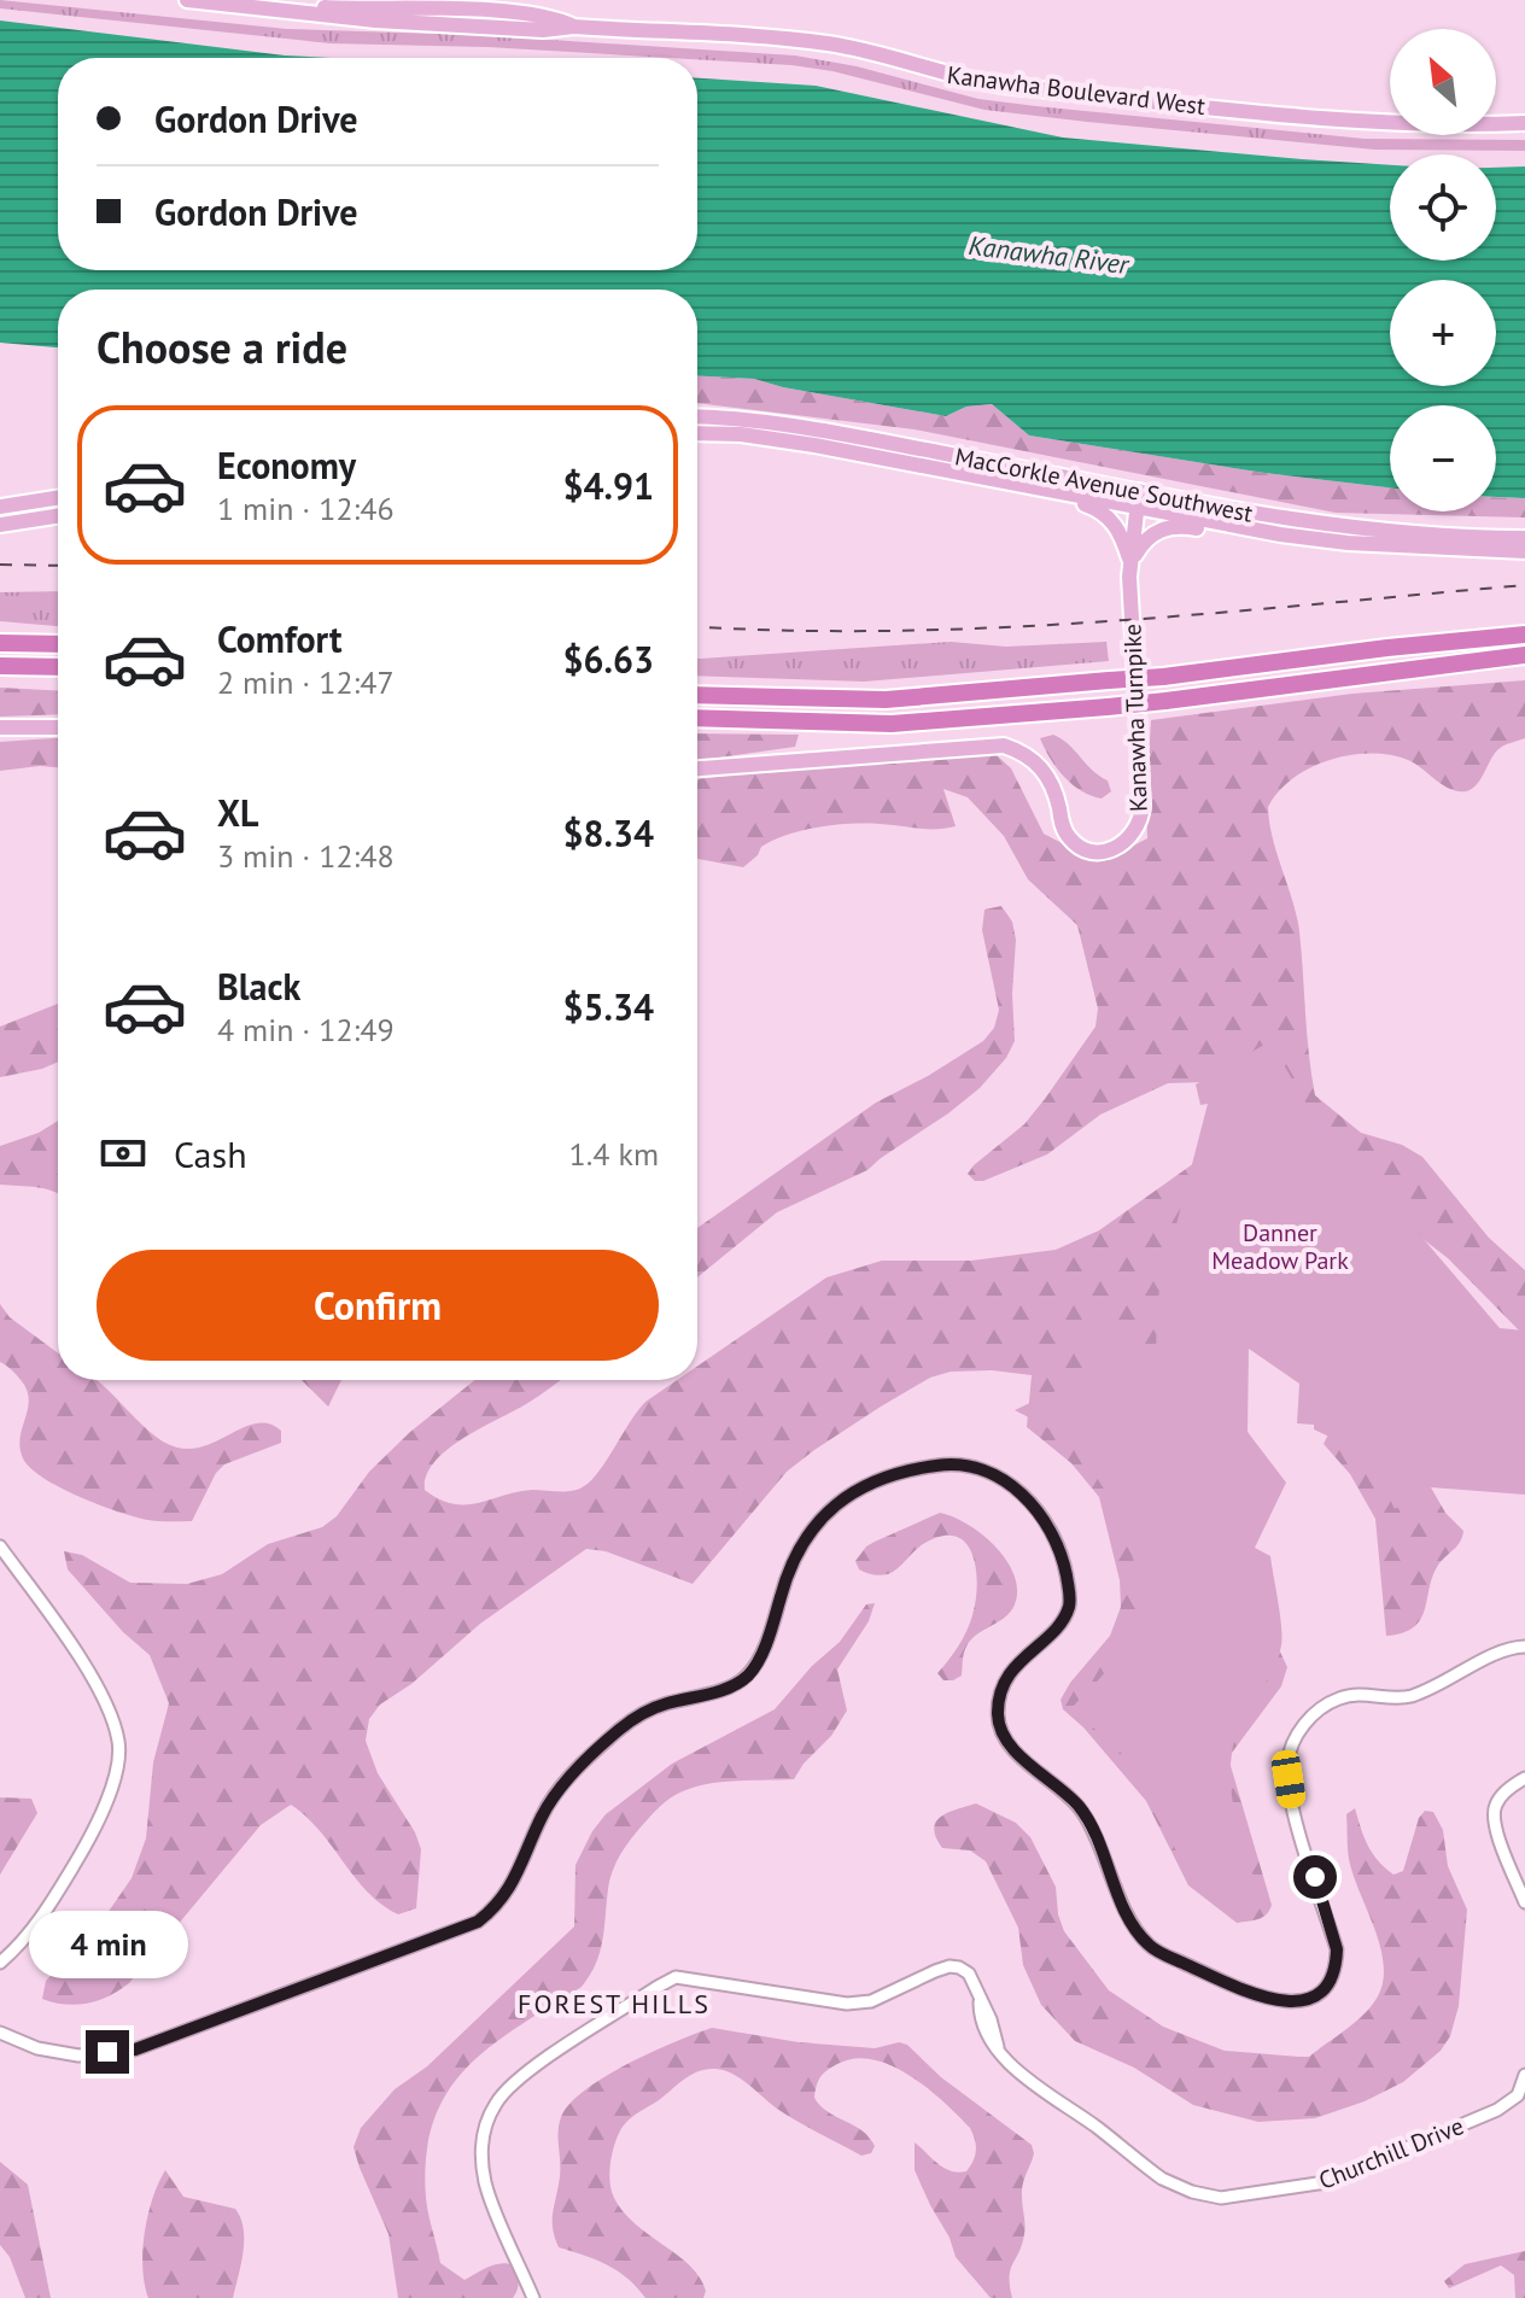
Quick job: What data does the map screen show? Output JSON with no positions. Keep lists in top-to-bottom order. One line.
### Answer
{"streets":{"main road":["Kanawha Boulevard West","MacCorkle Avenue Southwest","Kanawha Turnpike"],"street":["Churchill Drive"]},"crossings":[["MacCorkle Avenue Southwest","Kanawha Turnpike"]],"districts":["FOREST HILLS"],"water":["Kanawha River"],"parks":["Danner Meadow Park"],"north":"top left","page":{"map_buttons":["+","−"],"banner":["Gordon Drive","Gordon Drive"],"heading":"Choose a ride","list":[{"name":"Economy","note":"1 min · 12:46","value":"$4.91"},{"name":"Comfort","note":"2 min · 12:47","value":"$6.63"},{"name":"XL","note":"3 min · 12:48","value":"$8.34"},{"name":"Black","note":"4 min · 12:49","value":"$5.34"}],"pay":["Cash","1.4 km"],"buttons":"Confirm","bubble":"4 min"}}
